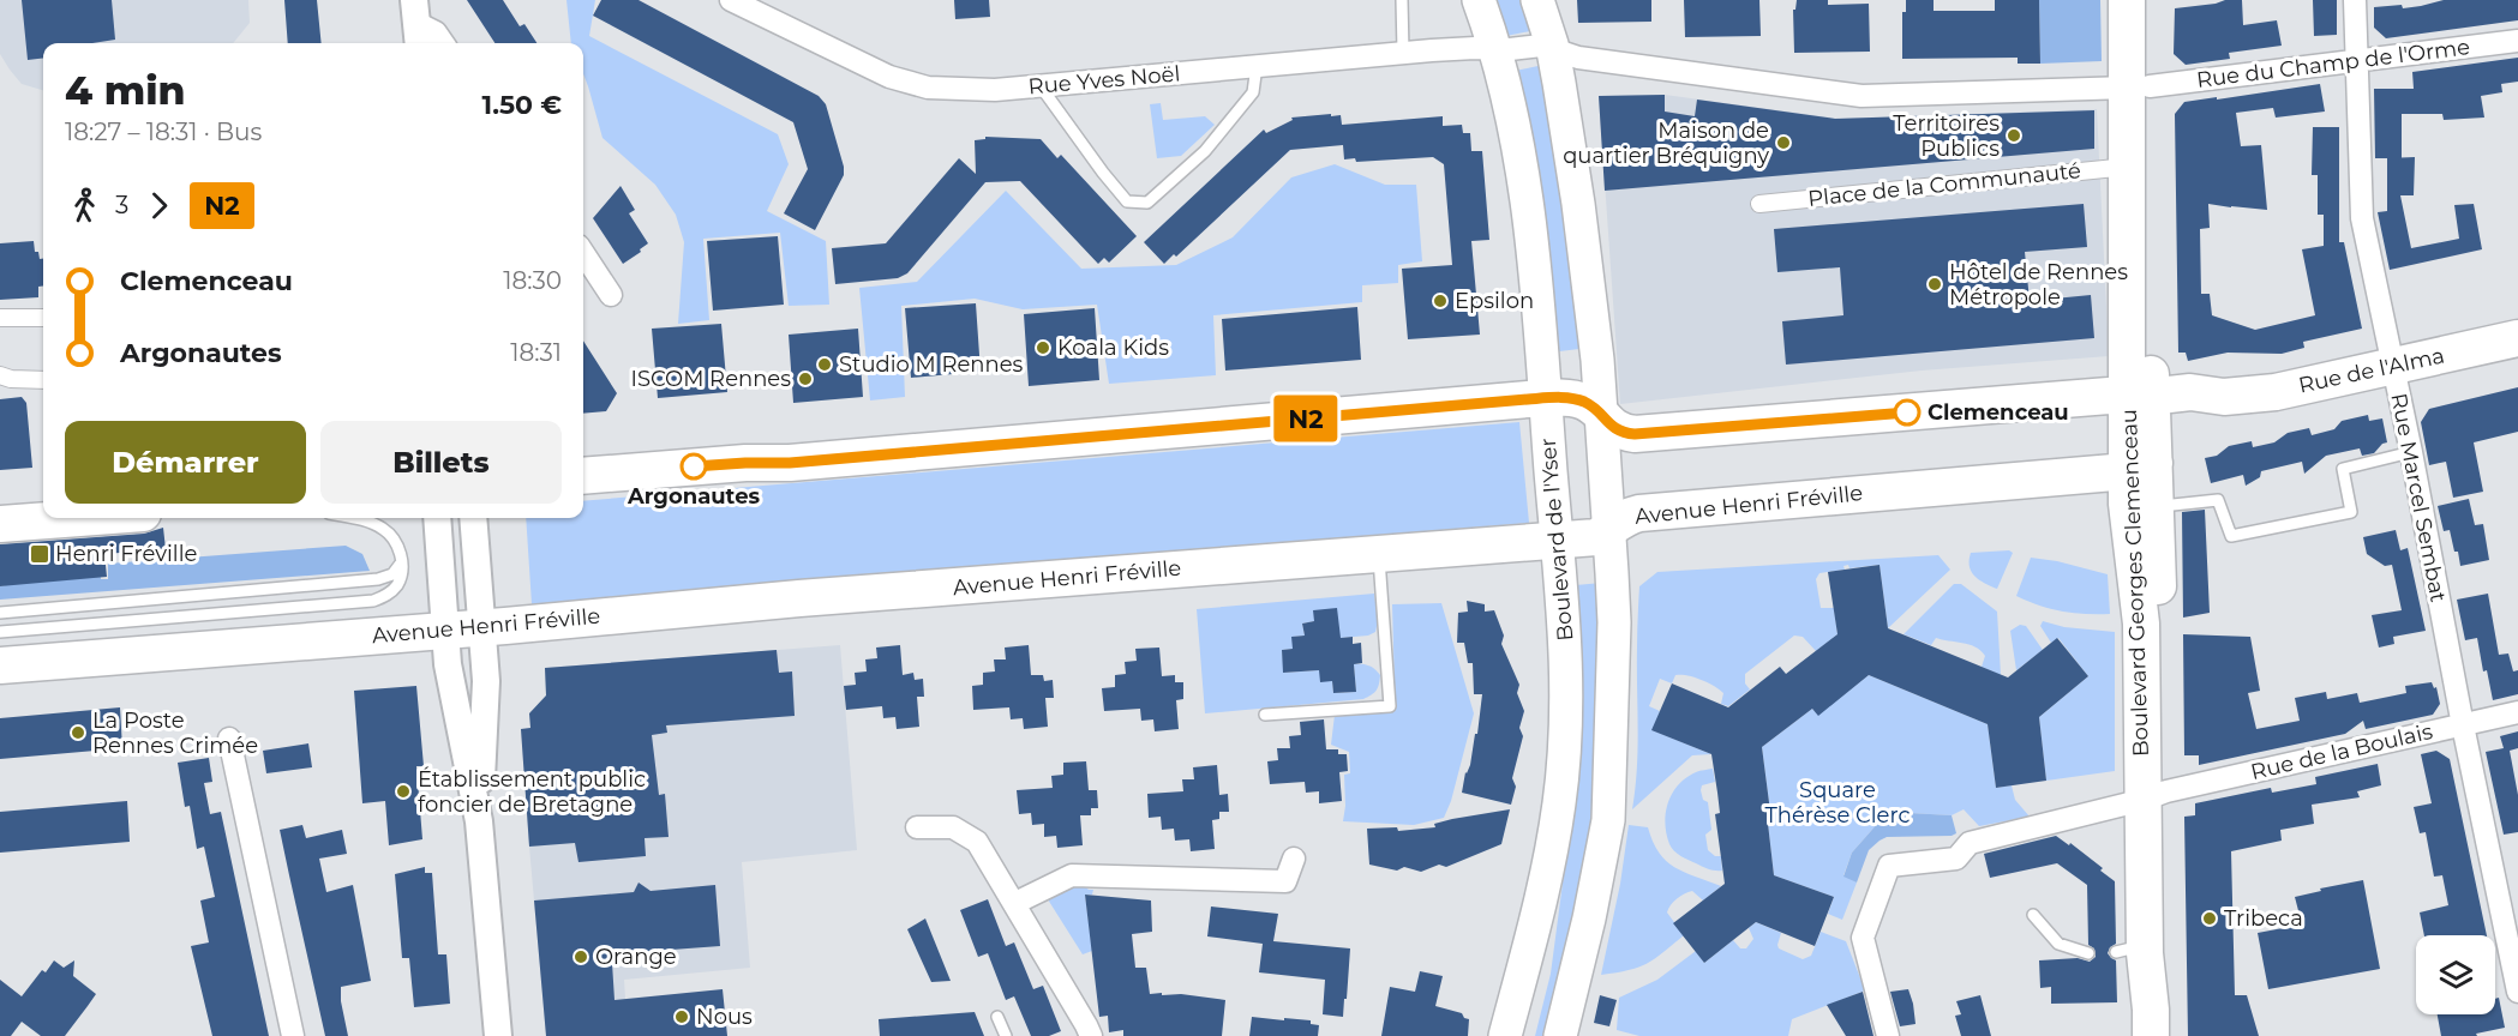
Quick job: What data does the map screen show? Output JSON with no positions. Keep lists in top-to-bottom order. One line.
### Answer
{"streets":{"main road":["Rue de l'Alma","Avenue Henri Fréville","Boulevard de l'Yser","Boulevard Georges Clemenceau"],"street":["Rue du Champ de l'Orme","Rue Yves Noël","Place de la Communauté","Rue Marcel Sembat","Rue de la Boulais"]},"crossings":[["Rue du Champ de l'Orme","Rue Yves Noël"],["Rue du Champ de l'Orme","Rue Marcel Sembat"],["Rue du Champ de l'Orme","Boulevard Georges Clemenceau"],["Rue Yves Noël","Boulevard de l'Yser"],["Place de la Communauté","Boulevard Georges Clemenceau"],["Rue de l'Alma","Rue Marcel Sembat"],["Rue de l'Alma","Avenue Henri Fréville"],["Rue de l'Alma","Boulevard Georges Clemenceau"],["Rue Marcel Sembat","Rue de la Boulais"],["Avenue Henri Fréville","Boulevard de l'Yser"],["Avenue Henri Fréville","Boulevard Georges Clemenceau"],["Boulevard Georges Clemenceau","Rue de la Boulais"]],"parks":["Square Thérèse Clerc"],"places":{"other":["Territoires Publics","Maison de quartier Bréquigny","Hôtel de Rennes Métropole","Epsilon","Koala Kids","Studio M Rennes","ISCOM Rennes","Clemenceau","Argonautes","La Poste Rennes Crimée","Établissement public foncier de Bretagne","Tribeca","Orange","Nous"],"transit":["Henri Fréville"]},"lines":["bus line N2"],"page":{"on_map":"N2","heading":["4 min","18:27 – 18:31 · Bus","1.50 €"],"legs":["3","N2"],"list":[{"name":"Clemenceau","value":"18:30"},{"name":"Argonautes","value":"18:31"}],"buttons":["Démarrer","Billets"]}}
